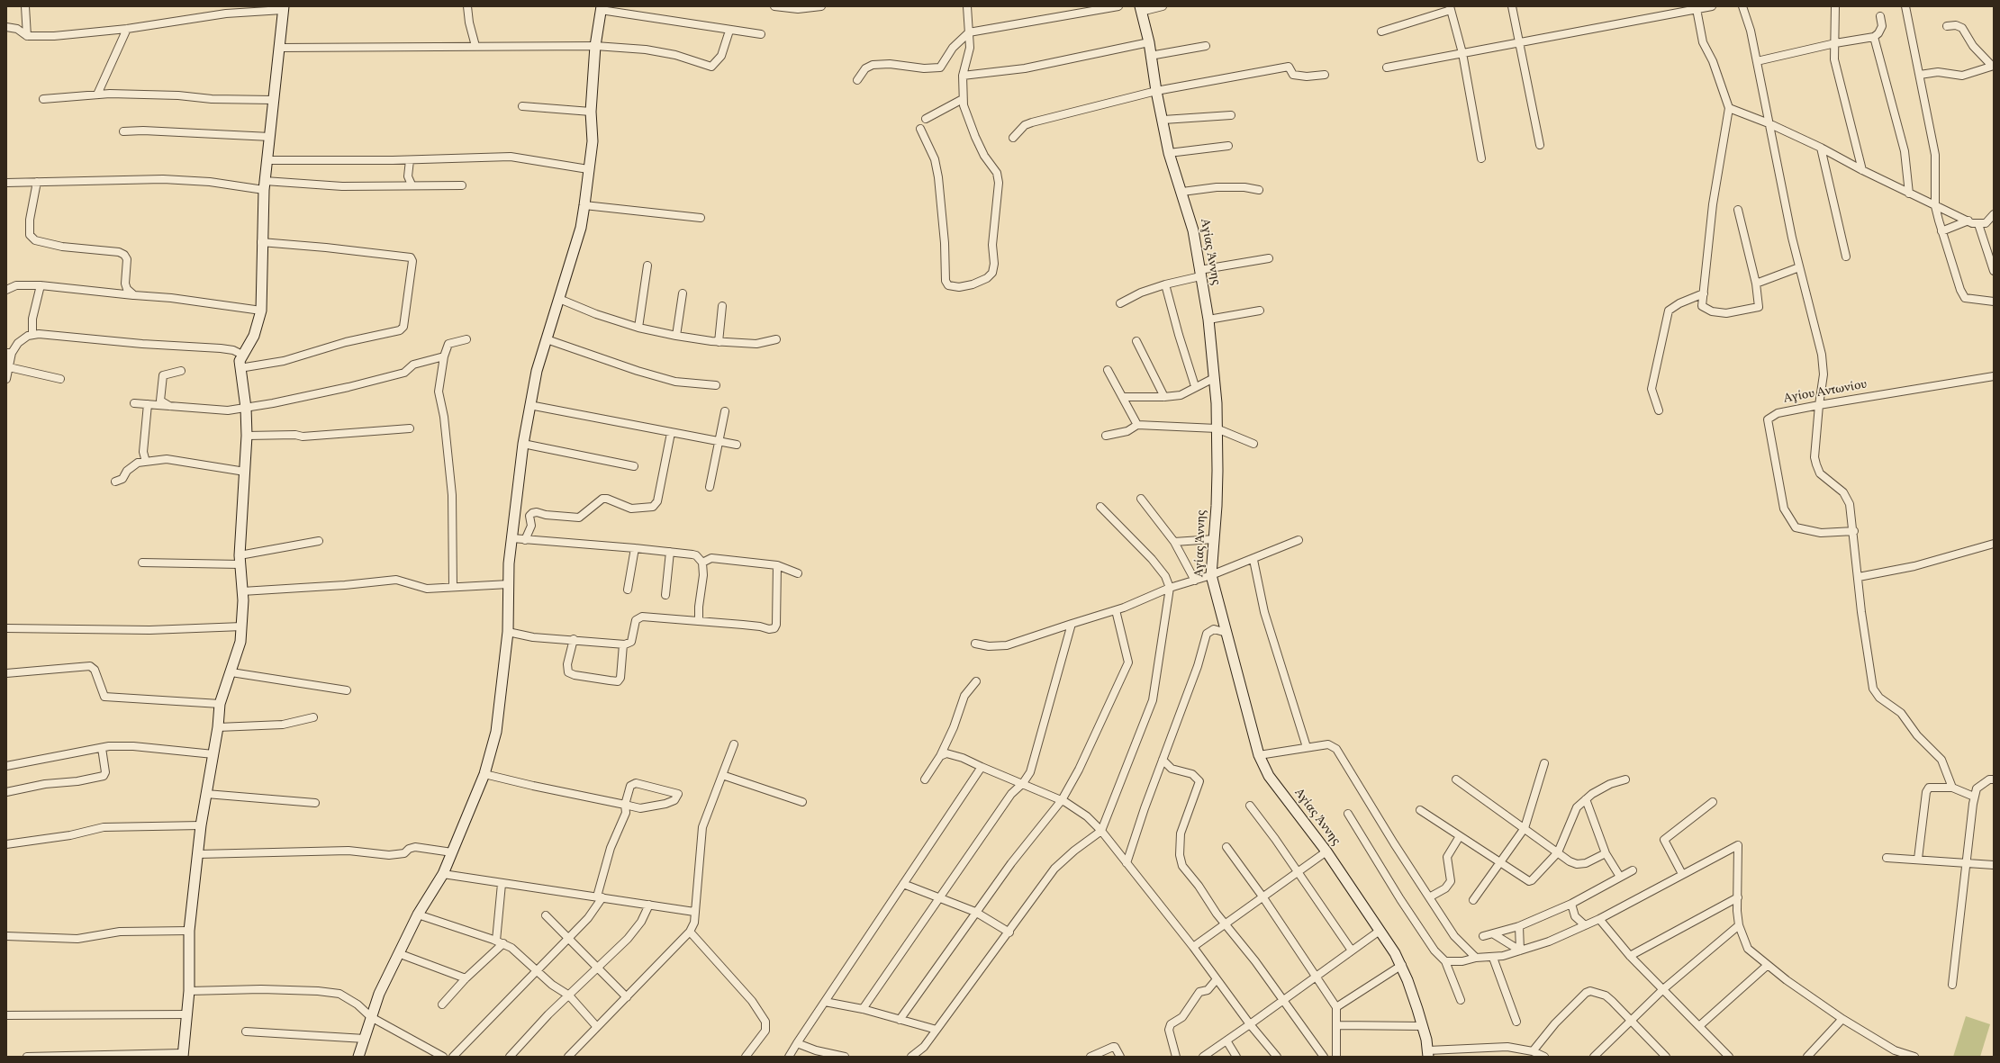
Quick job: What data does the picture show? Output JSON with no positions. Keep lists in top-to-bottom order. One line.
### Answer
{"streets":{"street":["Αγίας Άννης","Αγίου Αντωνίου"]}}
